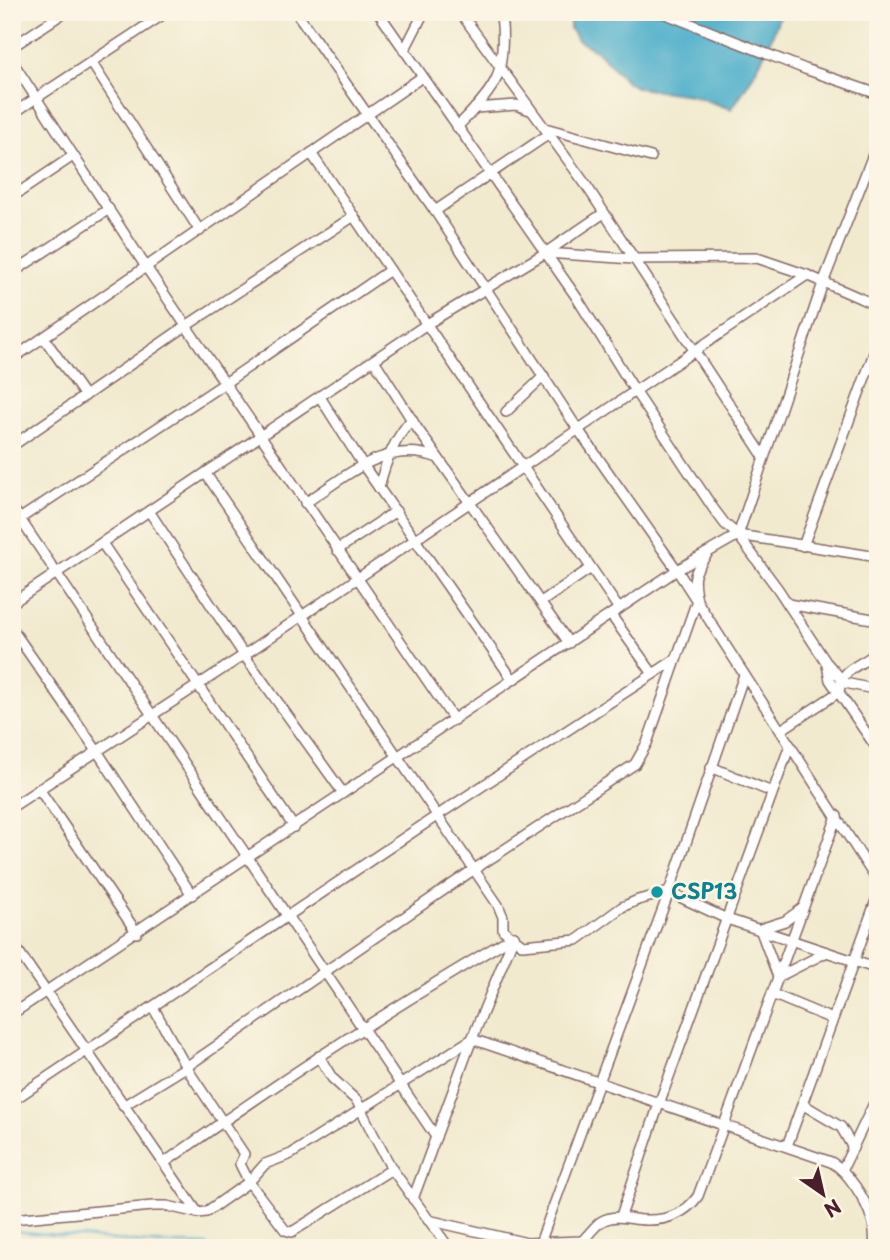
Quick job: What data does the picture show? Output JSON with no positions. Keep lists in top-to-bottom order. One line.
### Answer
{"places":["CSP13"],"north":"bottom right"}
